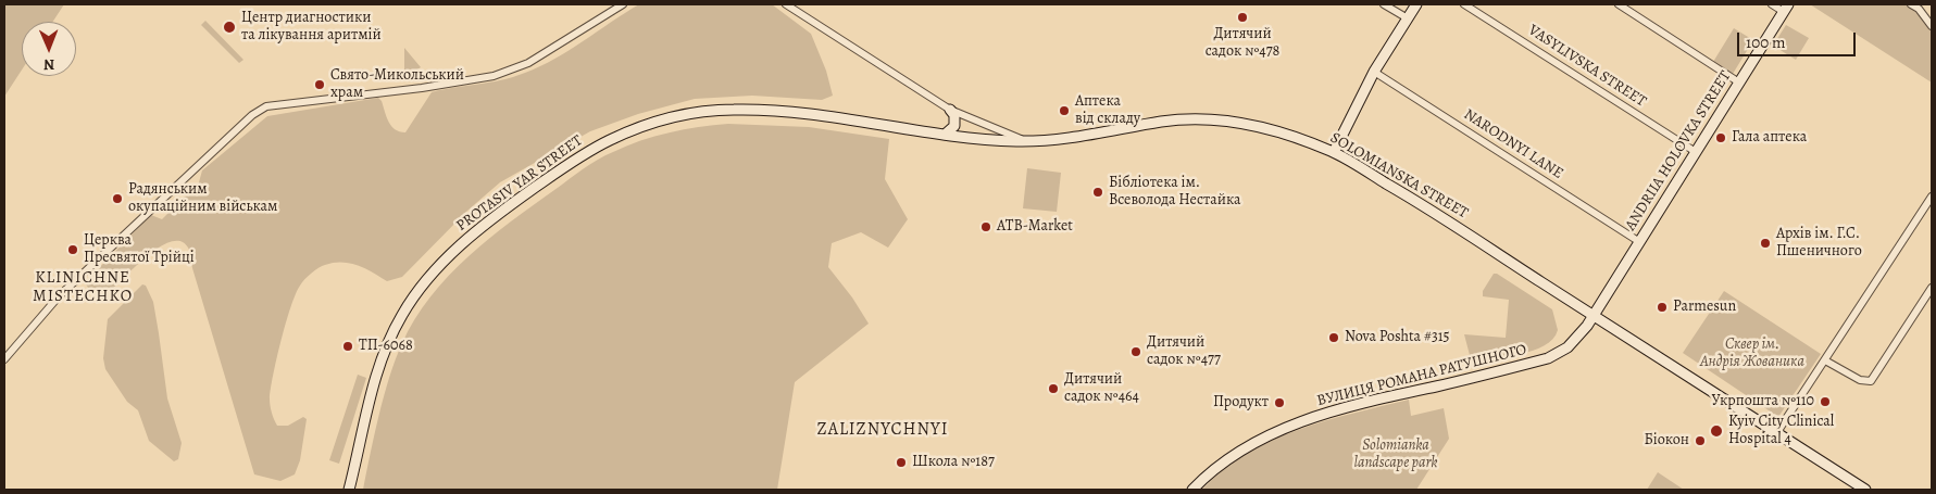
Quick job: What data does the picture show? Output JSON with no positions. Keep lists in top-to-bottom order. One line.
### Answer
{"streets":{"main road":["ANDRIIA HOLOVKA STREET","SOLOMIANSKA STREET","PROTASIV YAR STREET","ВУЛИЦЯ РОМАНА РАТУШНОГО"],"street":["VASYLIVSKA STREET","NARODNYI LANE"]},"crossings":[["VASYLIVSKA STREET","ANDRIIA HOLOVKA STREET"],["NARODNYI LANE","ANDRIIA HOLOVKA STREET"],["ANDRIIA HOLOVKA STREET","SOLOMIANSKA STREET"],["ANDRIIA HOLOVKA STREET","ВУЛИЦЯ РОМАНА РАТУШНОГО"],["SOLOMIANSKA STREET","PROTASIV YAR STREET"],["SOLOMIANSKA STREET","ВУЛИЦЯ РОМАНА РАТУШНОГО"]],"districts":["KLINICHNE MISTECHKO","ZALIZNYCHNYI"],"parks":["Сквер ім. Андрія Жованика","Solomianka landscape park"],"places":["Дитячий садок №478","Центр диагностики та лікування аритмій","Свято-Микольський храм","Аптека від складу","Гала аптека","Бібліотека ім. Всеволода Нестайка","Радянським окупаційним військам","ATB-Market","Архів ім. Г.С. Пшеничного","Церква Пресвятої Трійці","Parmesun","Nova Poshta #315","ТП-6068","Дитячий садок №477","Дитячий садок №464","Укрпошта №110","Продукт","Kyiv City Clinical Hospital 4","Біокон","Школа №187"],"scale_bar":"100 m","north":"bottom"}
